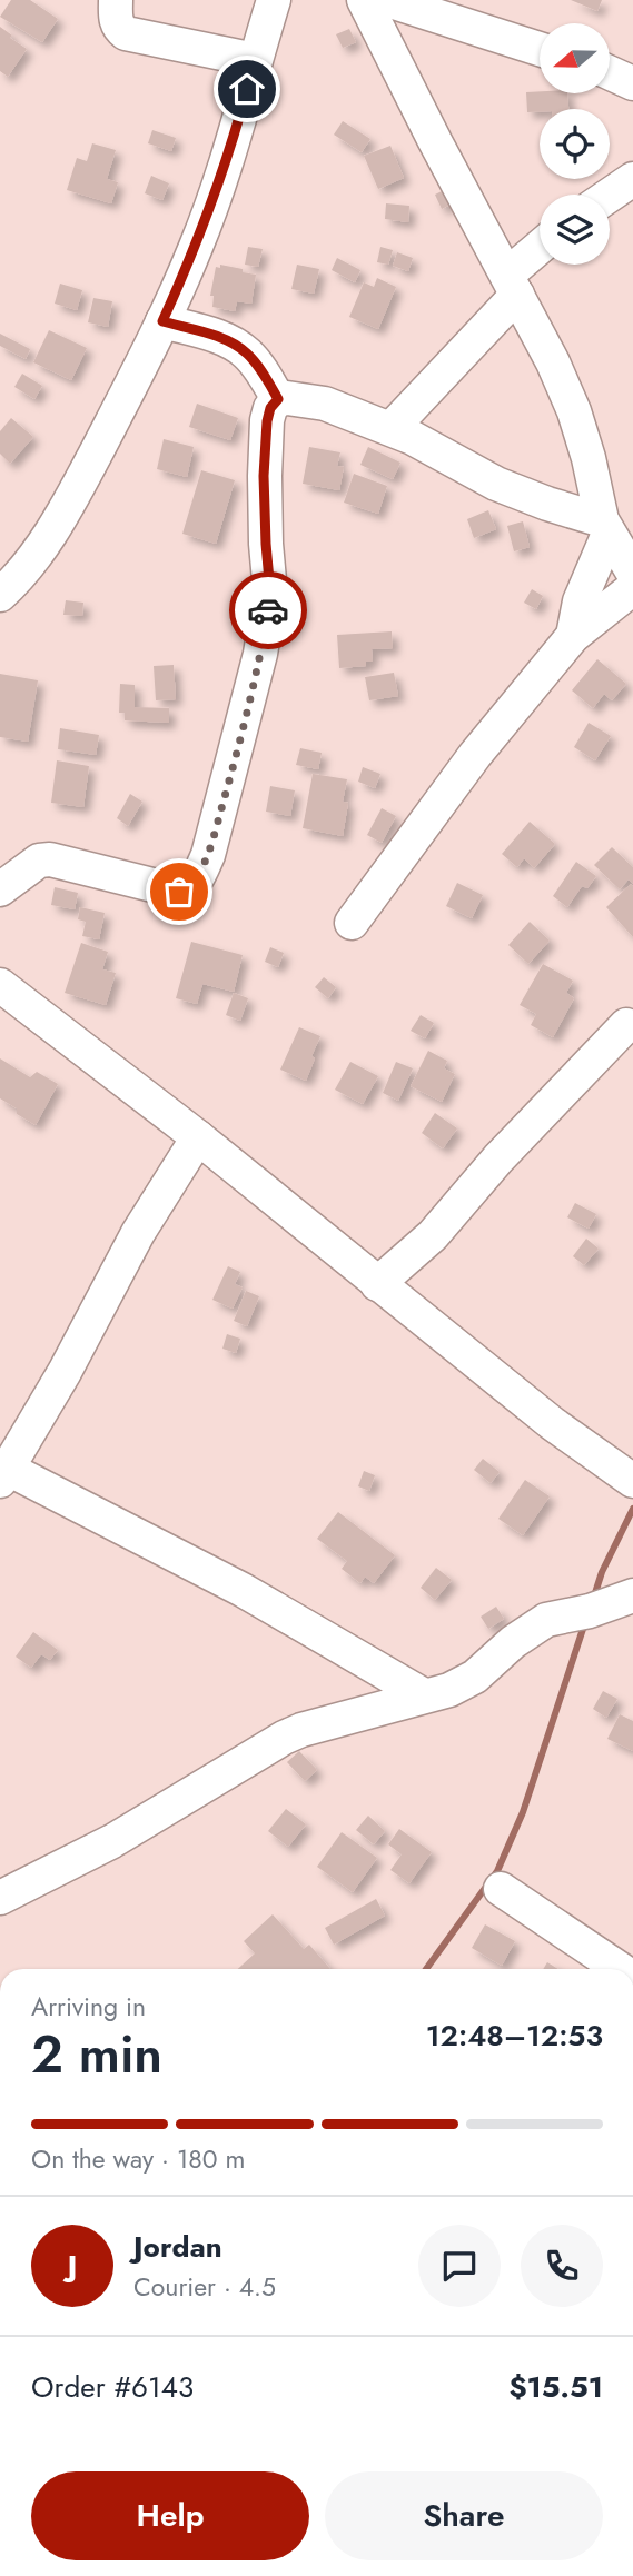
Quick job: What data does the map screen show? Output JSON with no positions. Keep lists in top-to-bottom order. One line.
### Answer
{"north":"left","page":{"heading":["2 min","Arriving in","12:48–12:53"],"panel":["Jordan","Courier · 4.5","Order #6143","$15.51"],"bar":"On the way · 180 m","round":"J","buttons":["Help","Share"]}}
